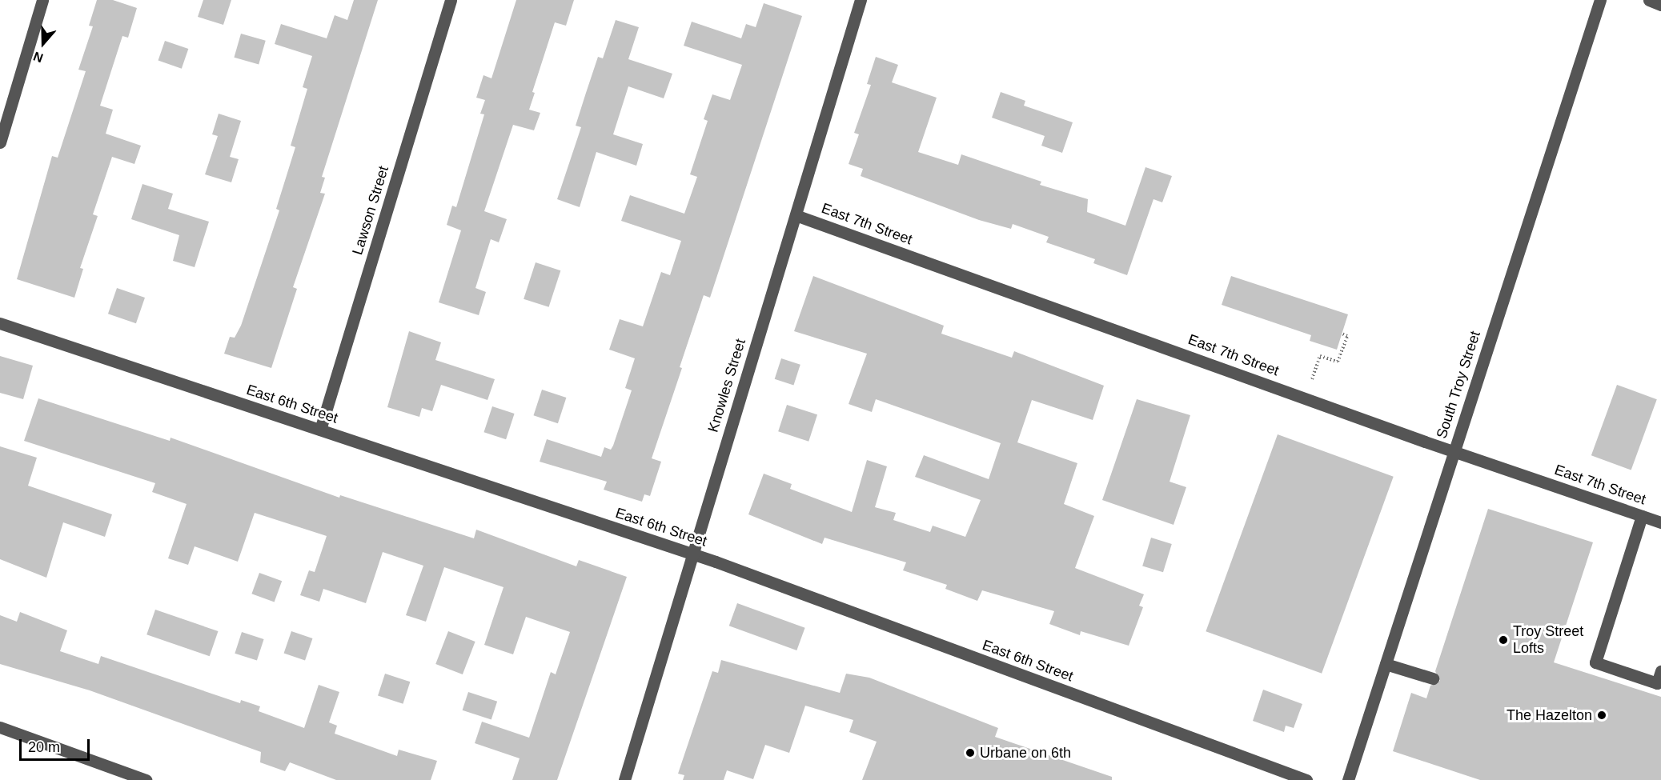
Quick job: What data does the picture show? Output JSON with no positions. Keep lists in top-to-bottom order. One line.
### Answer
{"streets":{"street":["Lawson Street","East 7th Street","South Troy Street","Knowles Street","East 6th Street"]},"crossings":[["Lawson Street","East 6th Street"],["East 7th Street","South Troy Street"],["East 7th Street","Knowles Street"],["Knowles Street","East 6th Street"]],"places":["Troy Street Lofts","The Hazelton","Urbane on 6th"],"scale_bar":"20 m","north":"bottom"}
